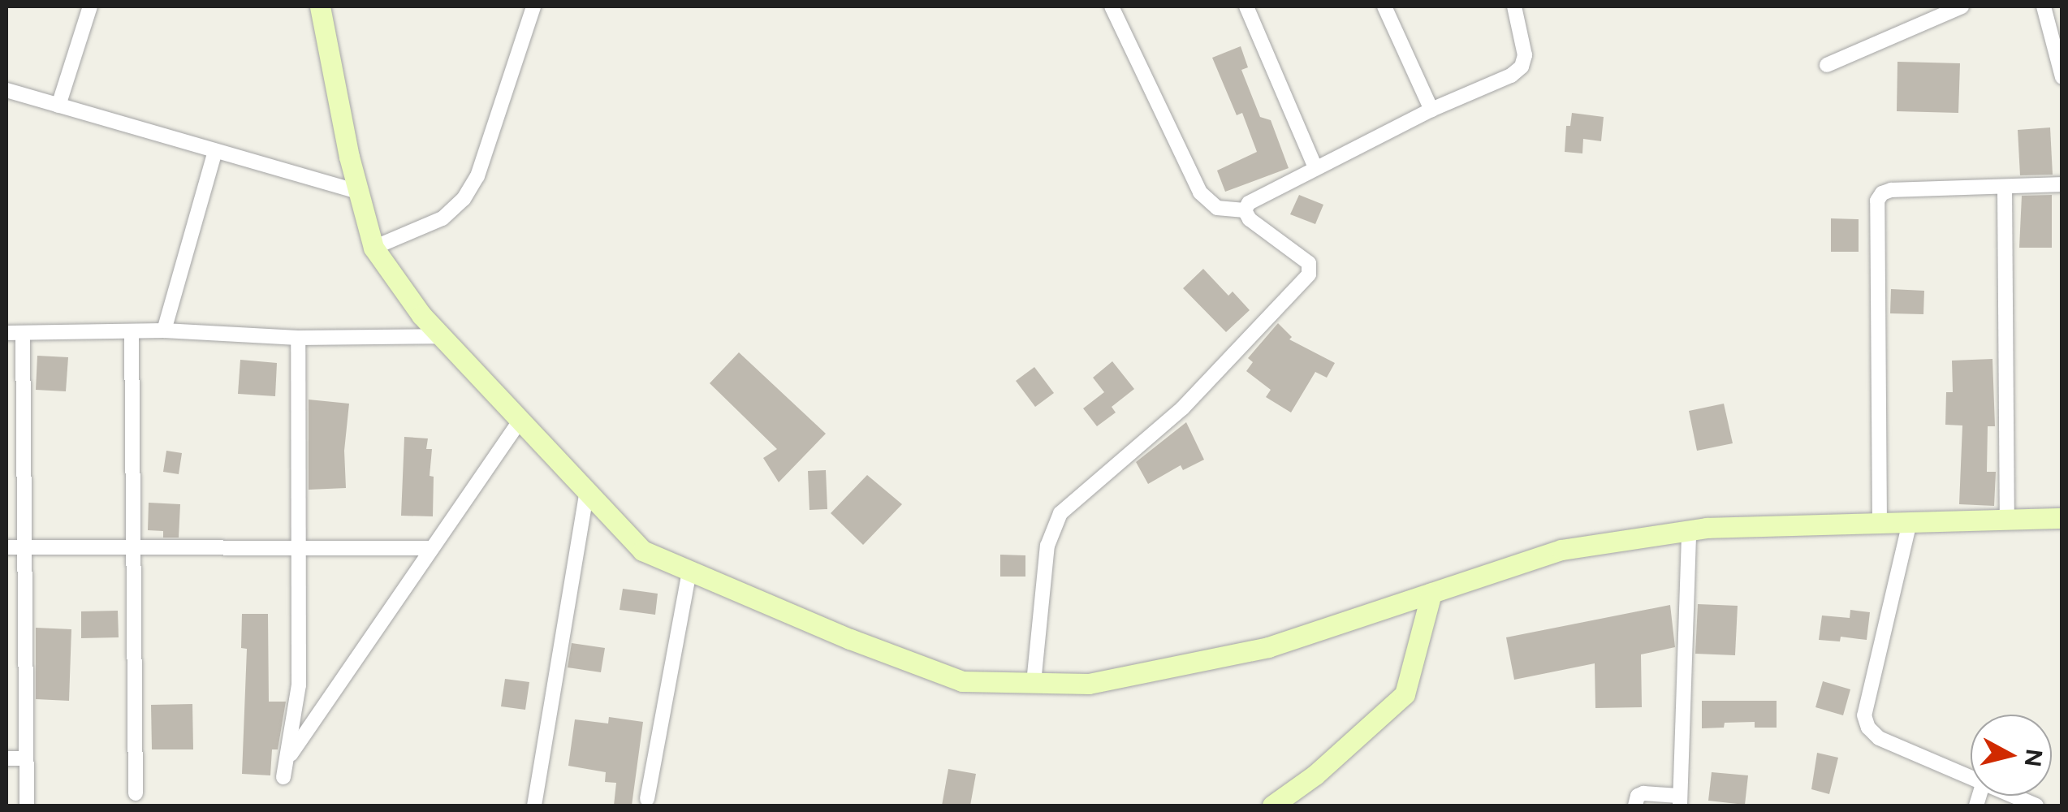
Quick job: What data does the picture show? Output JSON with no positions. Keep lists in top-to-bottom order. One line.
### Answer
{"north":"right"}
